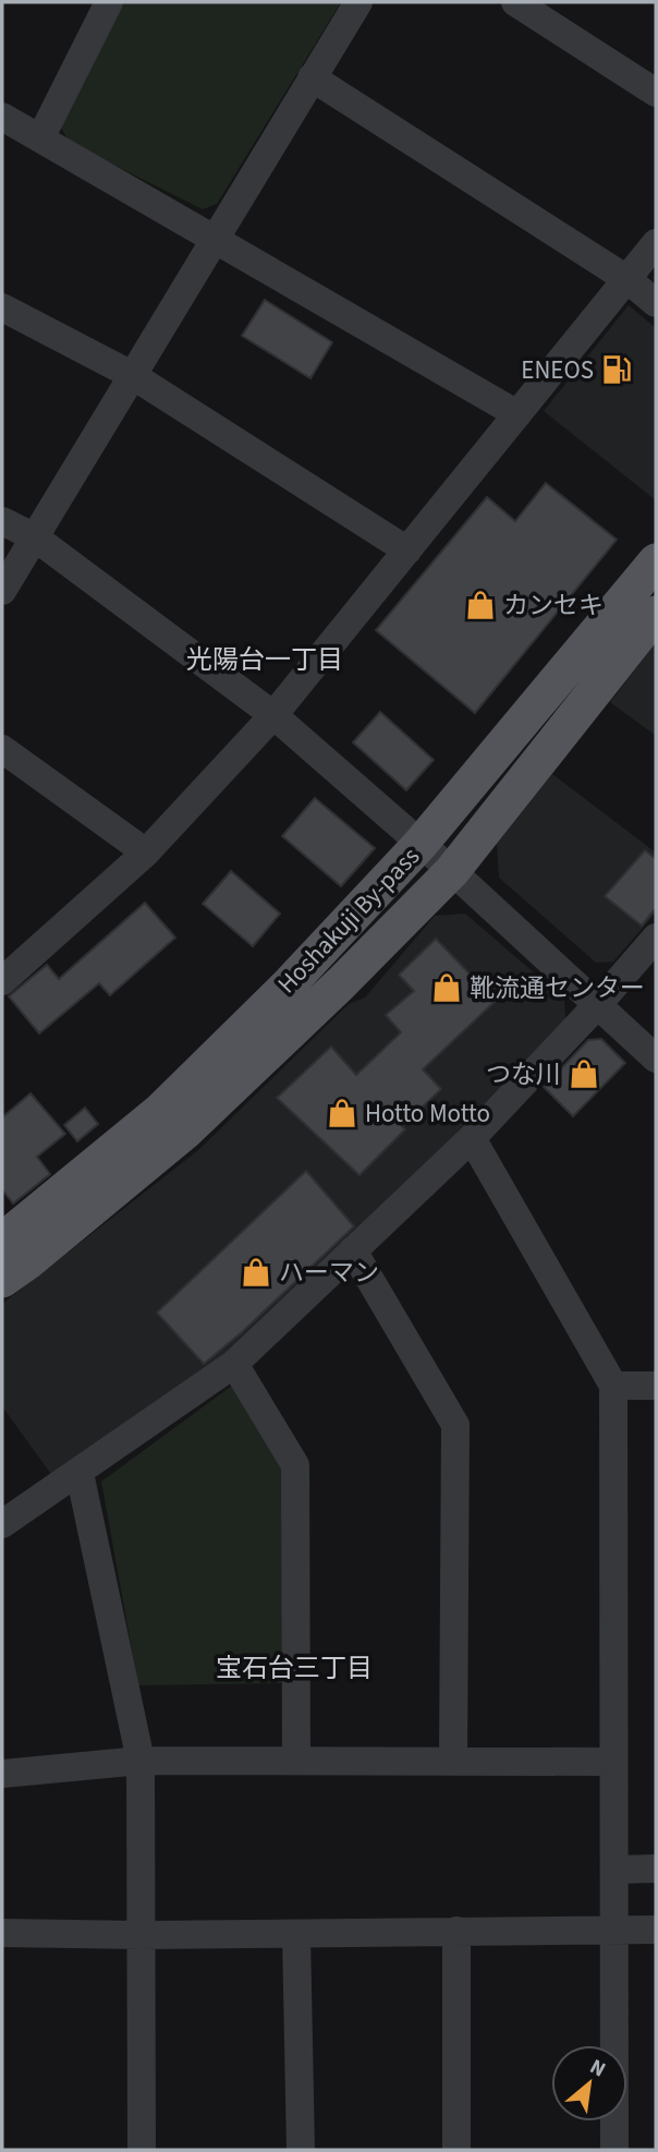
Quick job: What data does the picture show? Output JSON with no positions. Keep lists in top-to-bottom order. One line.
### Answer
{"streets":{"main road":["Hoshakuji By-pass"]},"districts":["光陽台一丁目","宝石台三丁目"],"places":{"fuel station":["ENEOS"],"shop":["カンセキ","靴流通センター","つな川","Hotto Motto","ハーマン"]},"north":"top right"}
